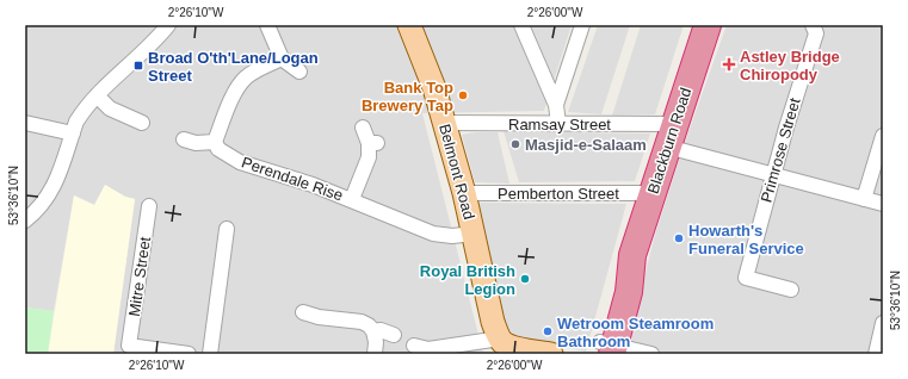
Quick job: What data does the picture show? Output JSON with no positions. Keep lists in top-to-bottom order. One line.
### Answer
{"streets":{"highway":["Blackburn Road"],"main road":["Belmont Road"],"street":["Ramsay Street","Primrose Street","Perendale Rise","Pemberton Street","Mitre Street"]},"crossings":[["Ramsay Street","Blackburn Road"],["Ramsay Street","Primrose Street"],["Ramsay Street","Belmont Road"],["Blackburn Road","Pemberton Street"],["Belmont Road","Perendale Rise"],["Belmont Road","Pemberton Street"]],"places":{"health":["Astley Bridge Chiropody"],"transit":["Broad O'th'Lane/Logan Street"],"other":["Bank Top Brewery Tap","Masjid-e-Salaam","Howarth's Funeral Service","Royal British Legion","Wetroom Steamroom Bathroom"]},"coordinates":["2°26'10\"W","2°26'00\"W","53°36'10\"N"]}
